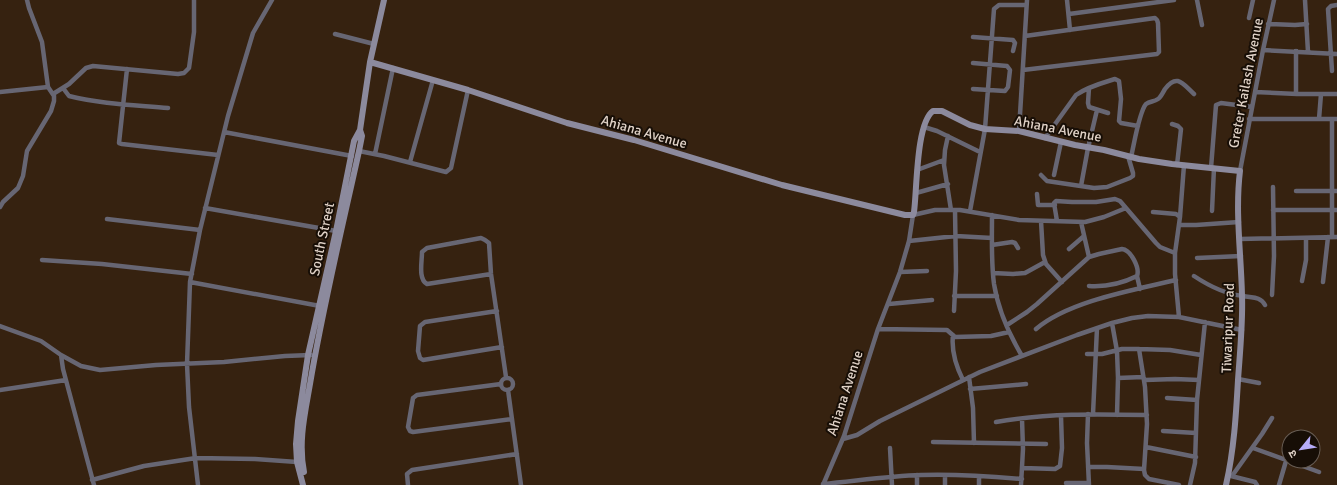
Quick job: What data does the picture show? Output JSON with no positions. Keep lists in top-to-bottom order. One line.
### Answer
{"streets":{"street":["Greter Kailash Avenue","Ahiana Avenue","South Street","Tiwaripur Road"]},"crossings":[["Greter Kailash Avenue","Ahiana Avenue"],["Greter Kailash Avenue","Tiwaripur Road"],["Ahiana Avenue","South Street"],["Ahiana Avenue","Tiwaripur Road"]],"north":"bottom left"}
